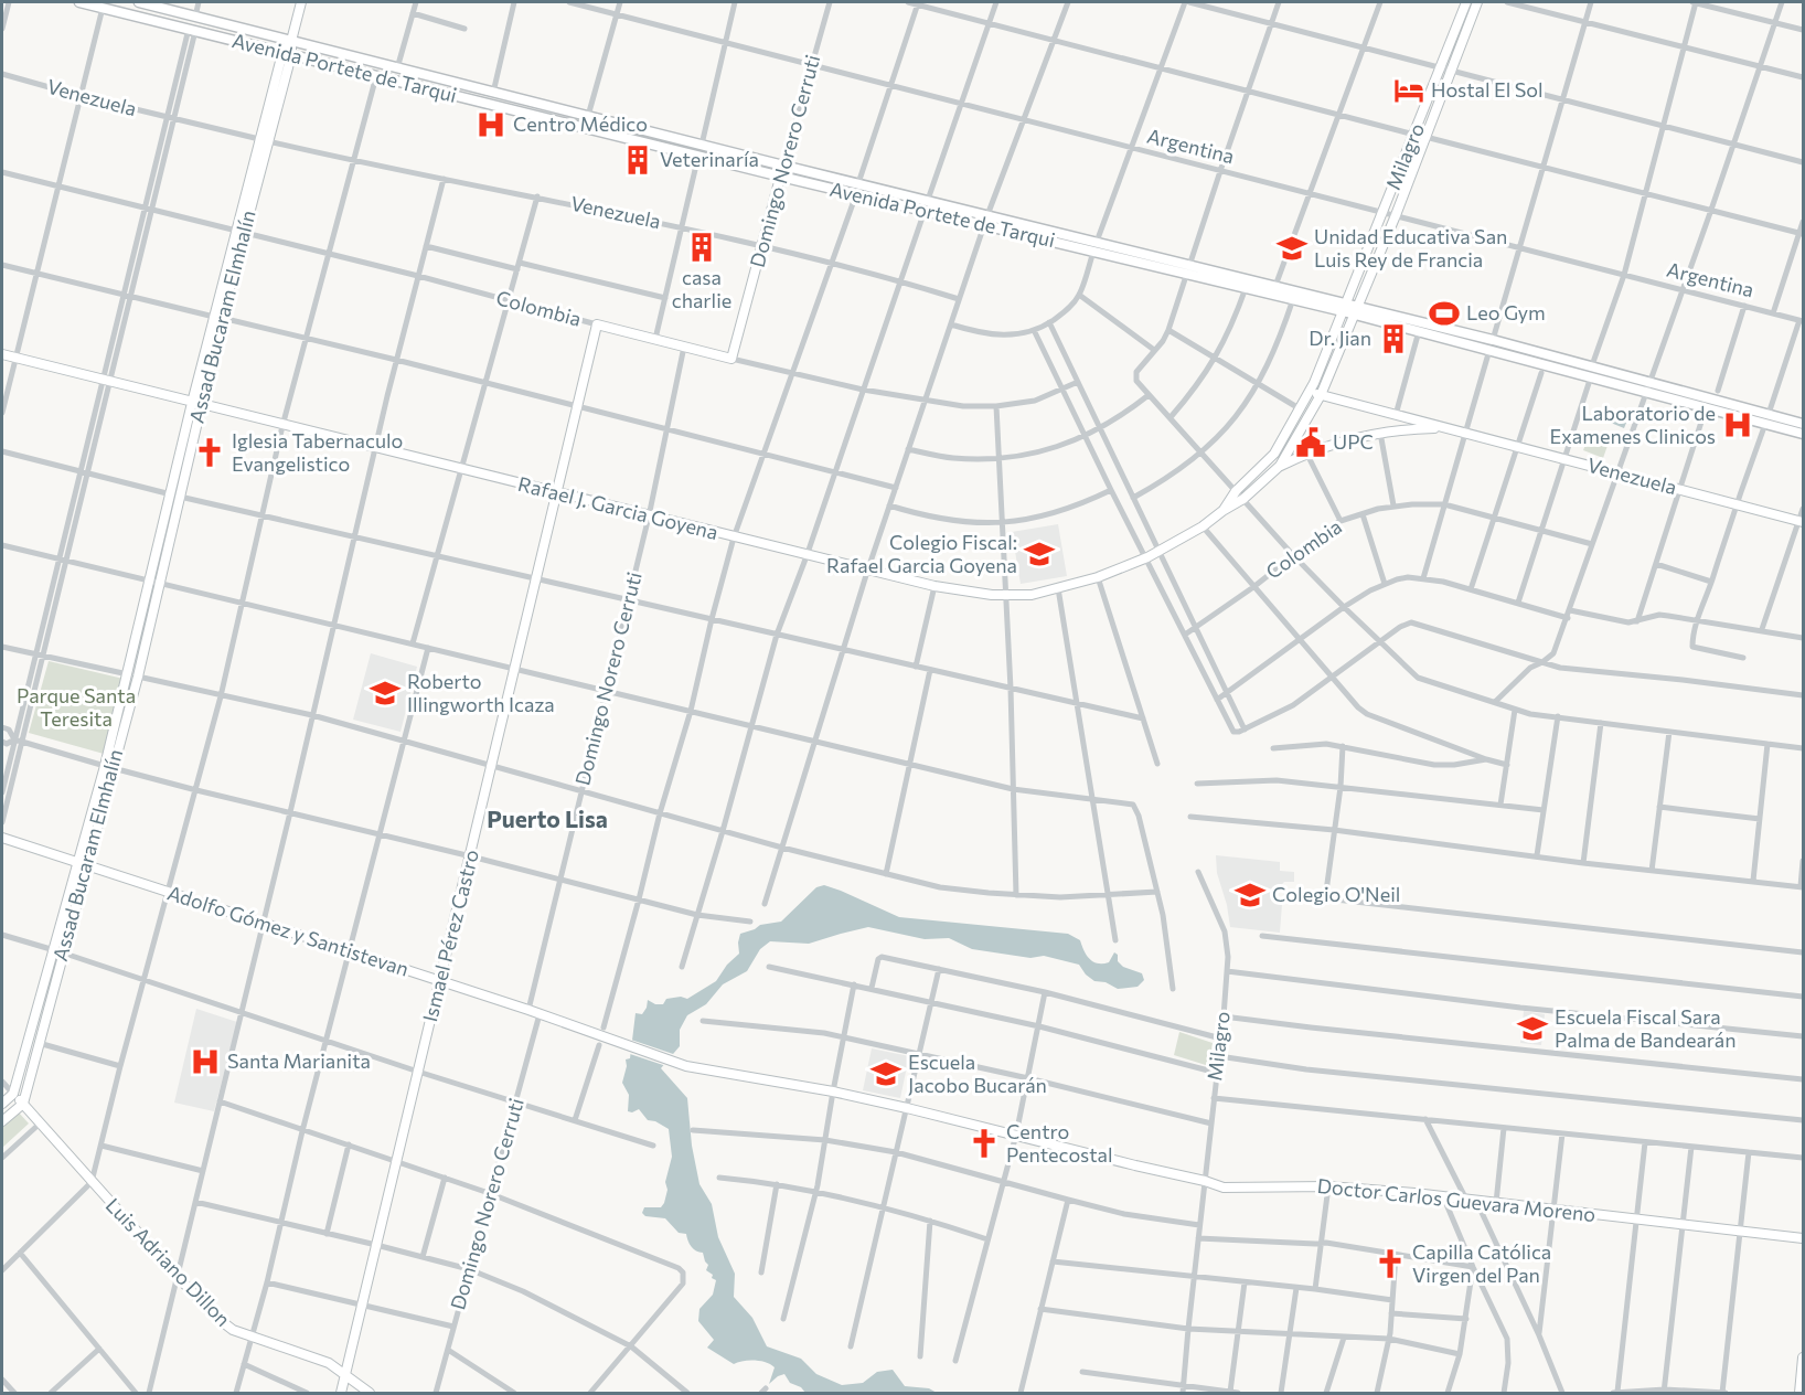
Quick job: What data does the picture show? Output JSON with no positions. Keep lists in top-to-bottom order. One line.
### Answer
{"streets":{"main road":["Avenida Portete de Tarqui"],"street":["Venezuela","Argentina","Milagro","Domingo Norero Cerruti","Colombia","Assad Bucaram Elmhalín","Rafael J. Garcia Goyena","Adolfo Gómez y Santistevan","Ismael Pérez Castro","Doctor Carlos Guevara Moreno","Luis Adriano Dillon"]},"crossings":[["Avenida Portete de Tarqui","Milagro"],["Avenida Portete de Tarqui","Domingo Norero Cerruti"],["Avenida Portete de Tarqui","Assad Bucaram Elmhalín"],["Avenida Portete de Tarqui","Rafael J. Garcia Goyena"],["Venezuela","Domingo Norero Cerruti"],["Venezuela","Assad Bucaram Elmhalín"],["Venezuela","Rafael J. Garcia Goyena"],["Argentina","Milagro"],["Argentina","Domingo Norero Cerruti"],["Milagro","Rafael J. Garcia Goyena"],["Milagro","Doctor Carlos Guevara Moreno"],["Domingo Norero Cerruti","Colombia"],["Domingo Norero Cerruti","Rafael J. Garcia Goyena"],["Domingo Norero Cerruti","Adolfo Gómez y Santistevan"],["Colombia","Assad Bucaram Elmhalín"],["Colombia","Ismael Pérez Castro"],["Assad Bucaram Elmhalín","Rafael J. Garcia Goyena"],["Assad Bucaram Elmhalín","Adolfo Gómez y Santistevan"],["Assad Bucaram Elmhalín","Luis Adriano Dillon"],["Rafael J. Garcia Goyena","Ismael Pérez Castro"],["Adolfo Gómez y Santistevan","Ismael Pérez Castro"],["Adolfo Gómez y Santistevan","Doctor Carlos Guevara Moreno"],["Ismael Pérez Castro","Luis Adriano Dillon"]],"districts":["Puerto Lisa"],"parks":["Parque Santa Teresita"],"places":{"hotel":["Hostal El Sol"],"hospital":["Centro Médico","Laboratorio de Examenes Clinicos","Santa Marianita"],"building":["Veterinaría","casa charlie","Dr. Jian"],"school or university":["Unidad Educativa San Luis Rey de Francia","Colegio Fiscal: Rafael Garcia Goyena","Roberto Illingworth Icaza","Colegio O'Neil","Escuela Fiscal Sara Palma de Bandearán","Escuela Jacobo Bucarán"],"sports":["Leo Gym"],"public building":["UPC"],"church":["Iglesia Tabernaculo Evangelistico","Centro Pentecostal","Capilla Católica Virgen del Pan"]}}
